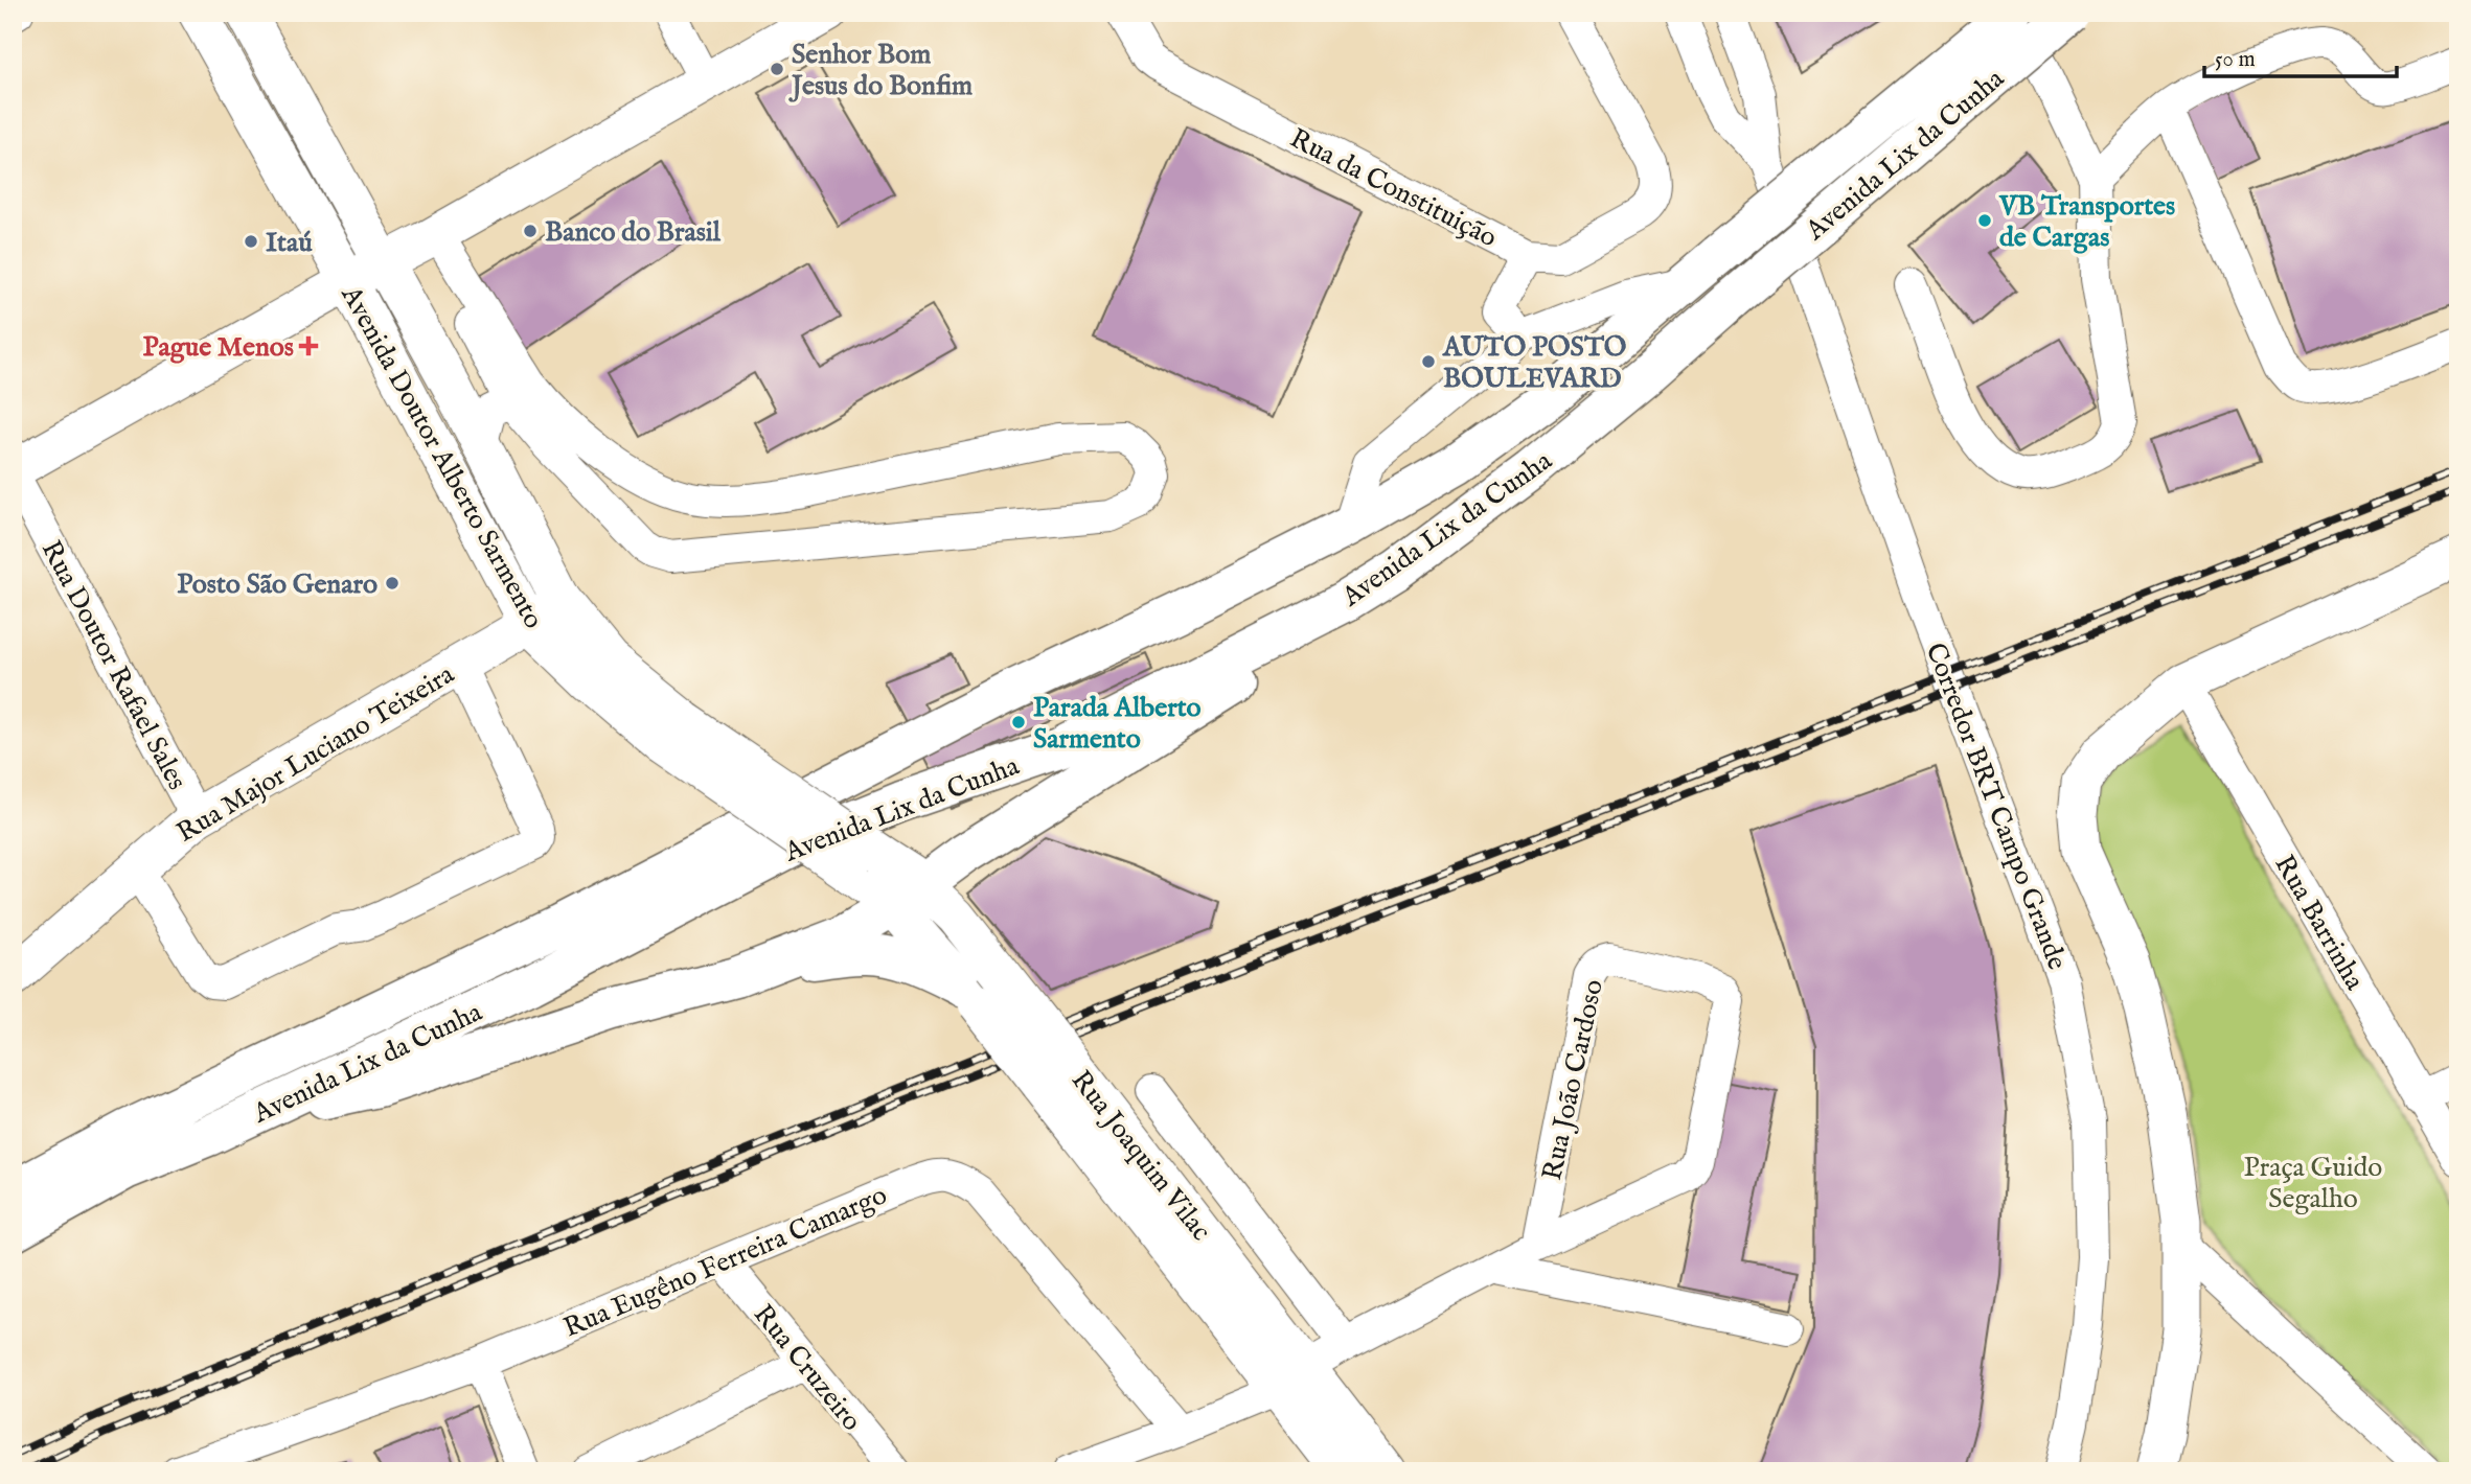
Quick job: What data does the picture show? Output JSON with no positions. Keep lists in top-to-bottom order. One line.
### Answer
{"streets":{"highway":["Avenida Lix da Cunha"],"main road":["Avenida Doutor Alberto Sarmento","Rua Major Luciano Teixeira","Rua Joaquim Vilac"],"street":["Rua da Constituição","Rua Doutor Rafael Sales","Corredor BRT Campo Grande","Rua Barrinha","Rua João Cardoso","Rua Eugêno Ferreira Camargo","Rua Cruzeiro"]},"crossings":[["Avenida Doutor Alberto Sarmento","Rua Major Luciano Teixeira"],["Avenida Doutor Alberto Sarmento","Rua Joaquim Vilac"],["Rua Doutor Rafael Sales","Rua Major Luciano Teixeira"],["Rua João Cardoso","Rua Joaquim Vilac"],["Rua João Cardoso","Rua Eugêno Ferreira Camargo"],["Rua Eugêno Ferreira Camargo","Rua Cruzeiro"]],"parks":["Praça Guido Segalho"],"places":{"other":["Senhor Bom Jesus do Bonfim","VB Transportes de Cargas","Banco do Brasil","Itaú","AUTO POSTO BOULEVARD","Posto São Genaro","Parada Alberto Sarmento"],"health":["Pague Menos"]},"scale_bar":"50 m"}
